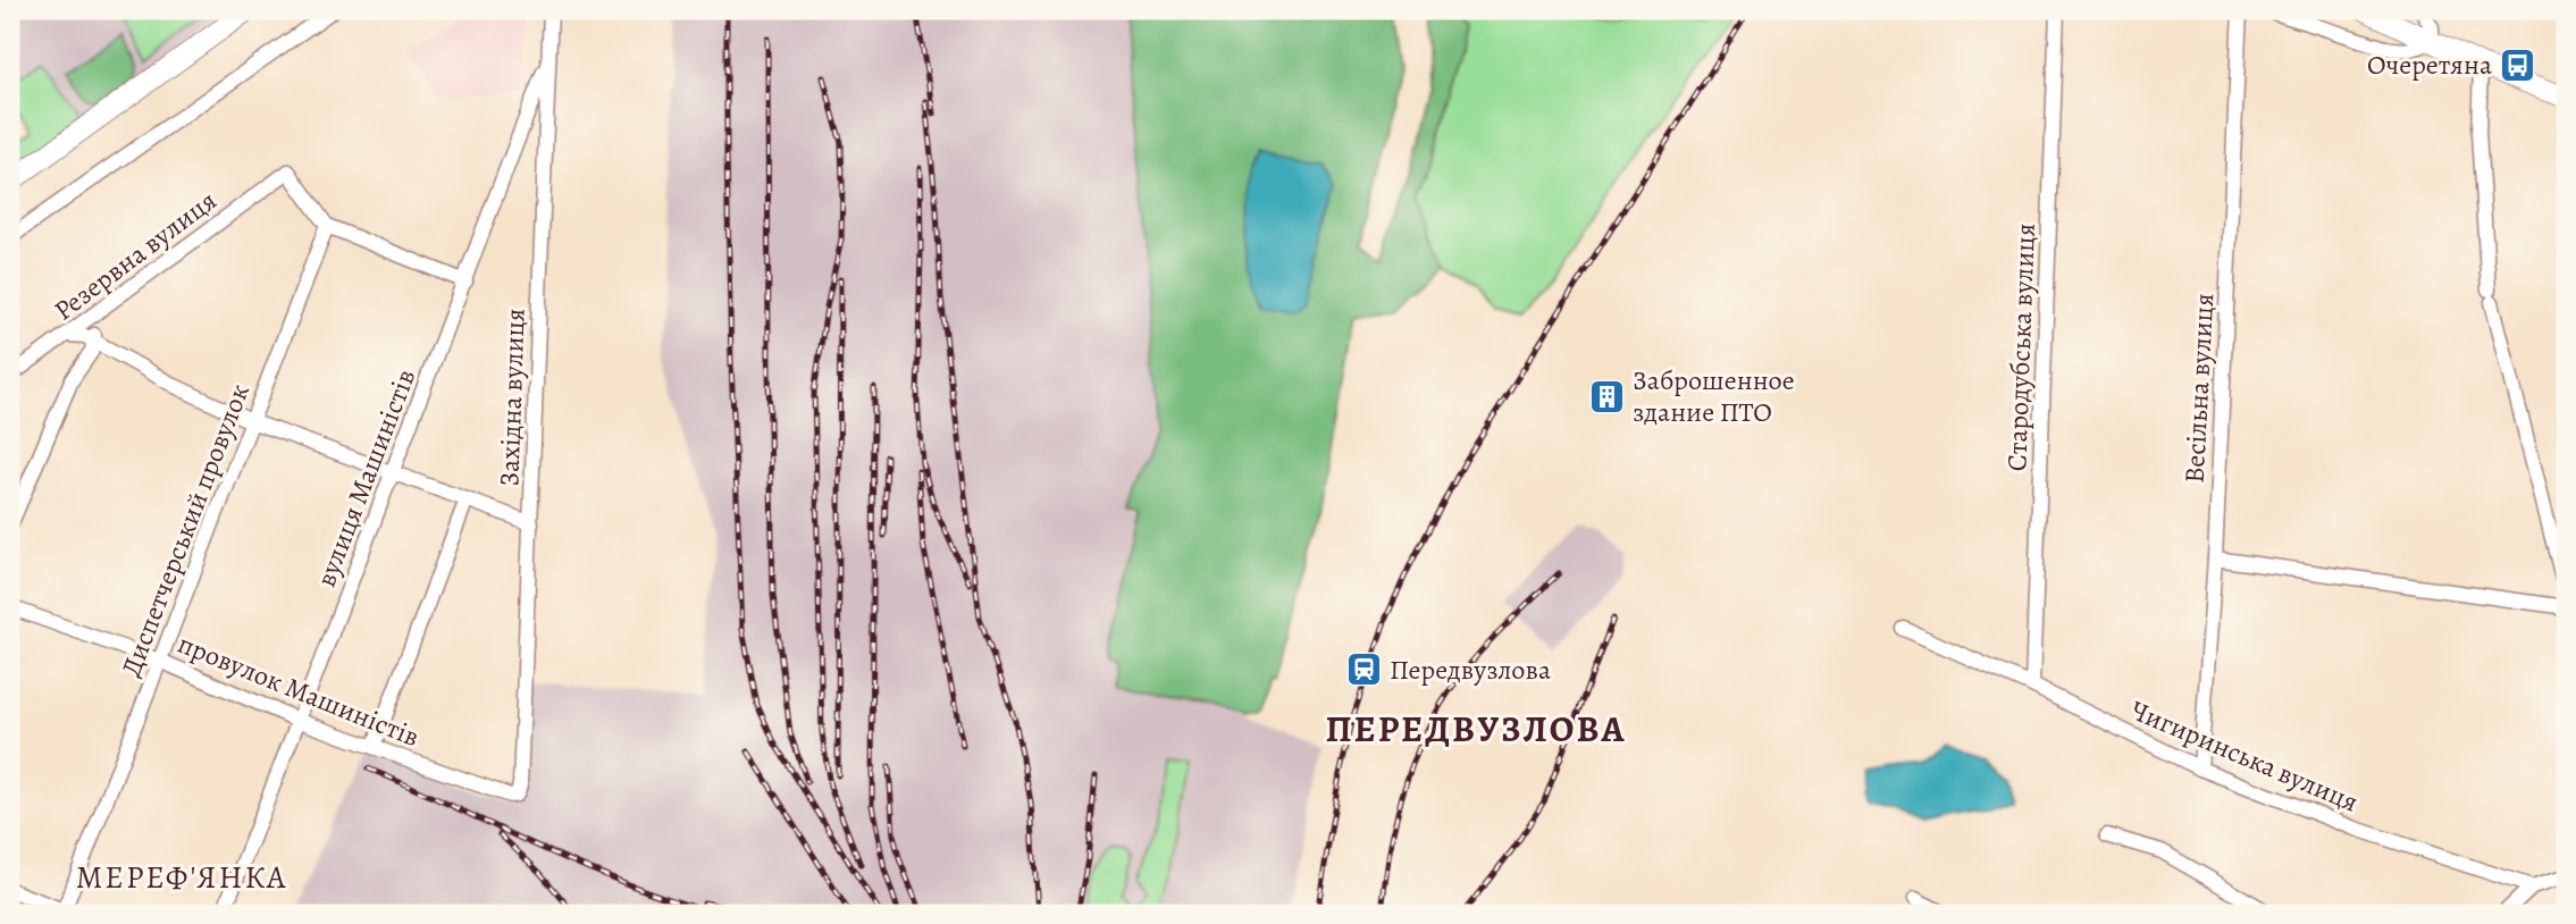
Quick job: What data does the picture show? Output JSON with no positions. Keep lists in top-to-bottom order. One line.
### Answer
{"streets":{"street":["Резервна вулиця","Стародубська вулиця","Весільна вулиця","Західна вулиця","вулиця Машиністів","Диспетчерський провулок","провулок Машиністів","Чигиринська вулиця"]},"crossings":[["Резервна вулиця","Диспетчерський провулок"],["Стародубська вулиця","Чигиринська вулиця"],["Весільна вулиця","Чигиринська вулиця"],["Західна вулиця","вулиця Машиністів"],["Західна вулиця","провулок Машиністів"],["вулиця Машиністів","провулок Машиністів"],["Диспетчерський провулок","провулок Машиністів"]],"districts":["ПЕРЕДВУЗЛОВА","МЕРЕФ'ЯНКА"],"places":{"bus stop":["Очеретяна"],"building":["Заброшенное здание ПТО"],"station":["Передвузлова"]}}
